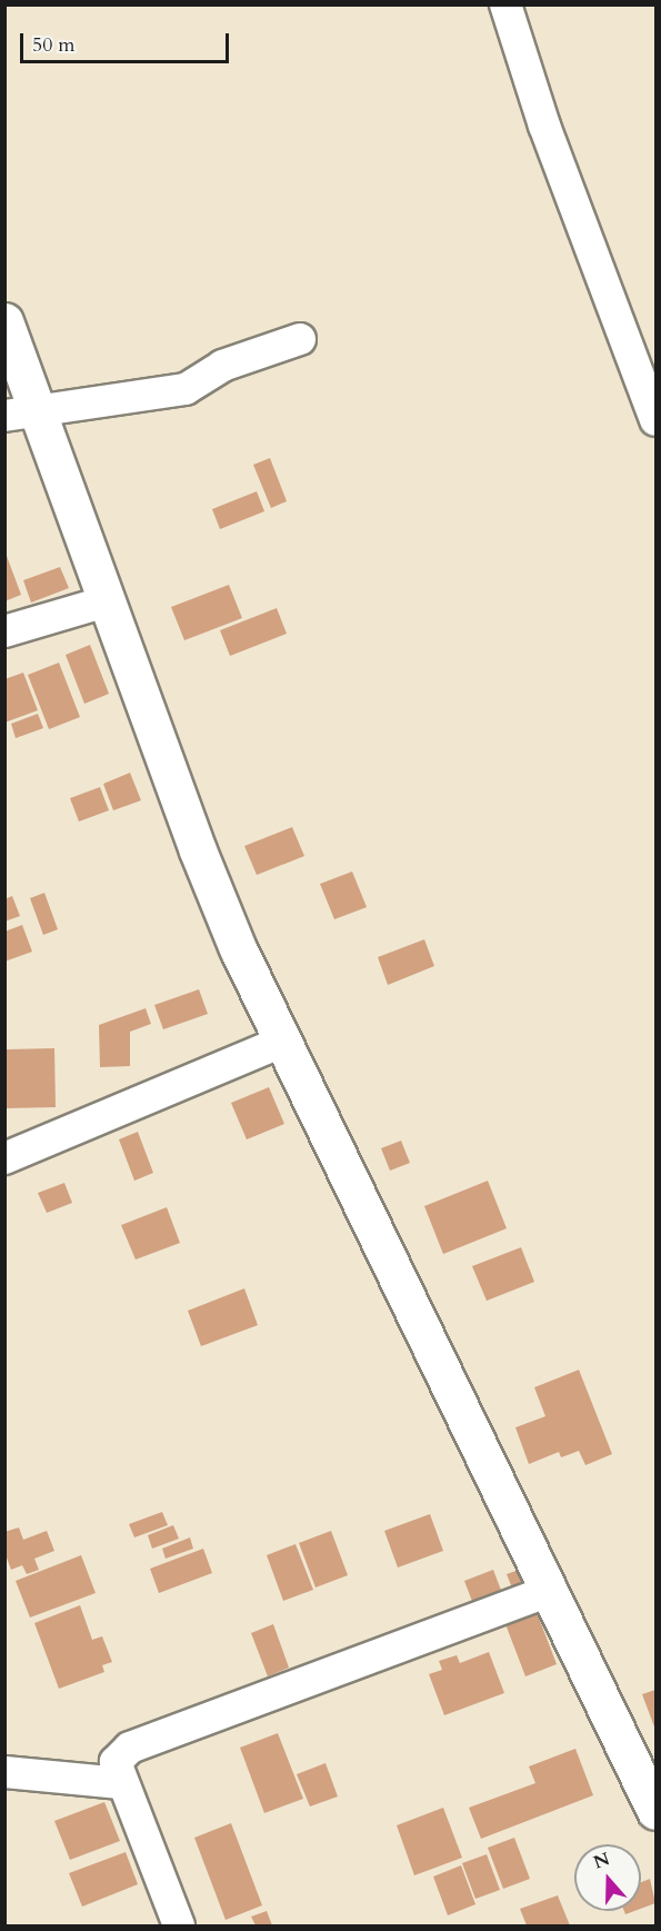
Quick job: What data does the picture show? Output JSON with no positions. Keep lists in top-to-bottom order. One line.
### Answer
{"scale_bar":"50 m","north":"top"}
